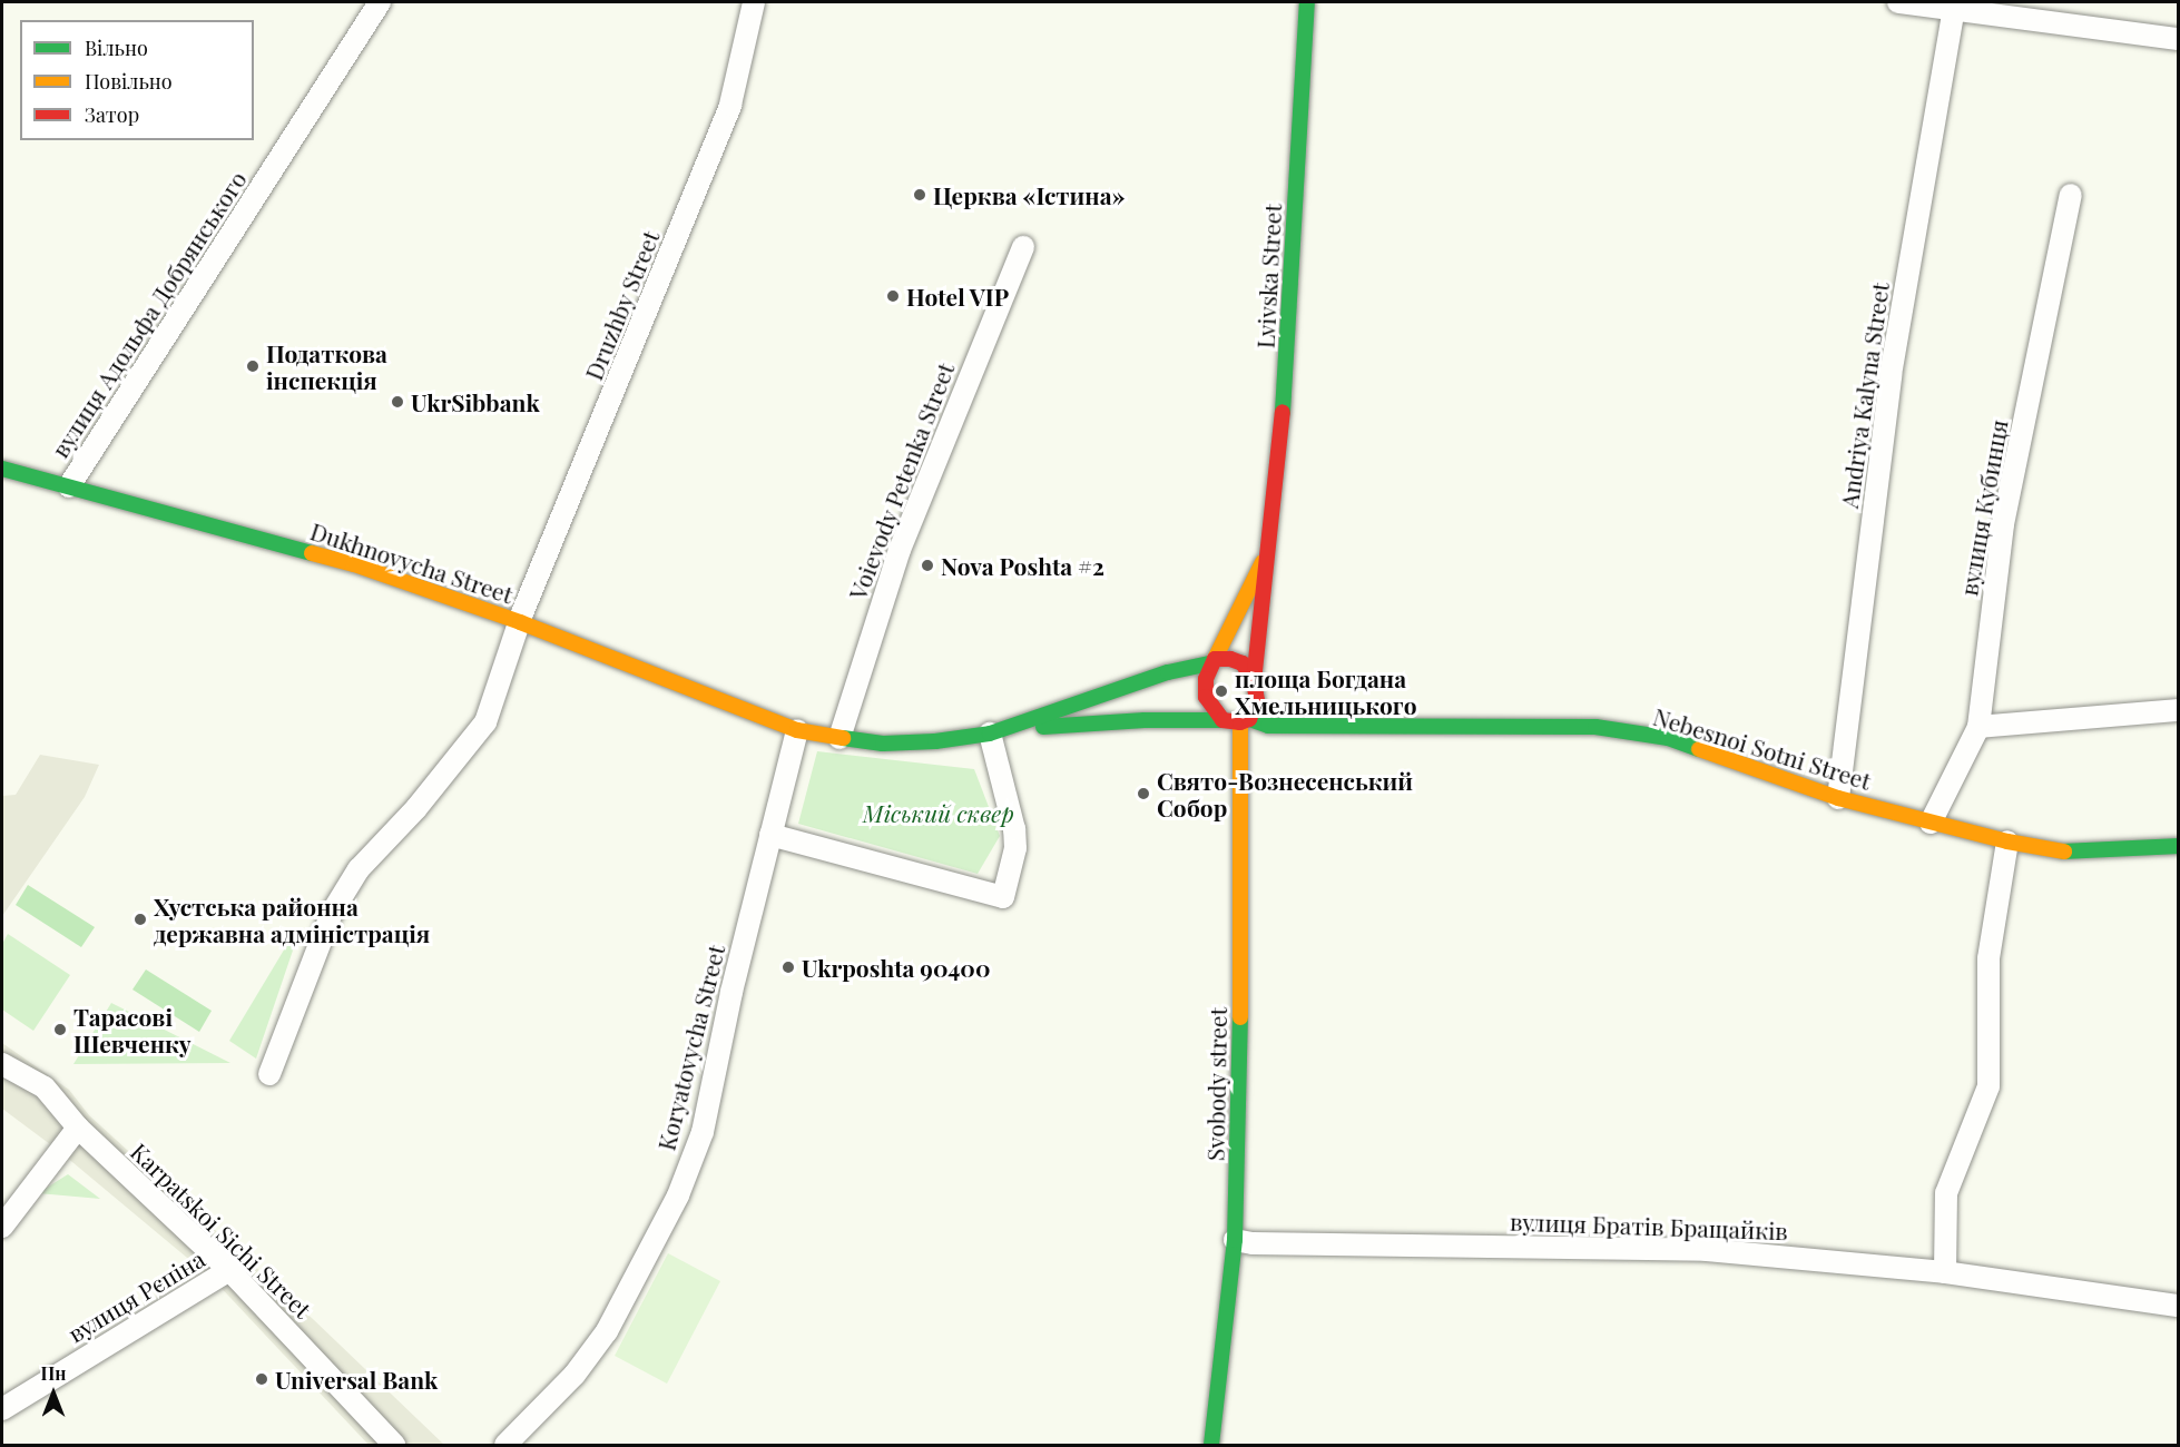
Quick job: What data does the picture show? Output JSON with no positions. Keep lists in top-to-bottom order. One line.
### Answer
{"streets":{"main road":["Lvivska Street","Dukhnovycha Street","Nebesnoi Sotni Street","Svobody street"],"street":["Druzhby Street","вулиця Адольфа Добрянського","Andriya Kalyna Street","Voievody Petenka Street","вулиця Кубинця","Koryatovycha Street","вулиця Братів Бращайків","Karpatskoi Sichi Street","вулиця Рєпіна"]},"crossings":[["Lvivska Street","Nebesnoi Sotni Street"],["Lvivska Street","Svobody street"],["Druzhby Street","Dukhnovycha Street"],["вулиця Адольфа Добрянського","Dukhnovycha Street"],["Andriya Kalyna Street","Nebesnoi Sotni Street"],["вулиця Кубинця","Nebesnoi Sotni Street"],["Dukhnovycha Street","Koryatovycha Street"],["Nebesnoi Sotni Street","Svobody street"],["Svobody street","вулиця Братів Бращайків"],["Karpatskoi Sichi Street","вулиця Рєпіна"]],"parks":["Міський сквер"],"places":["Церква «Істина»","Hotel VIP","Податкова інспекція","UkrSibbank","Nova Poshta #2","площа Богдана Хмельницького","Свято-Вознесенський Собор","Хустська районна державна адміністрація","Ukrposhta 90400","Тарасові Шевченку","Universal Bank"],"legend":["Вільно","Повільно","Затор"],"north":"top"}
